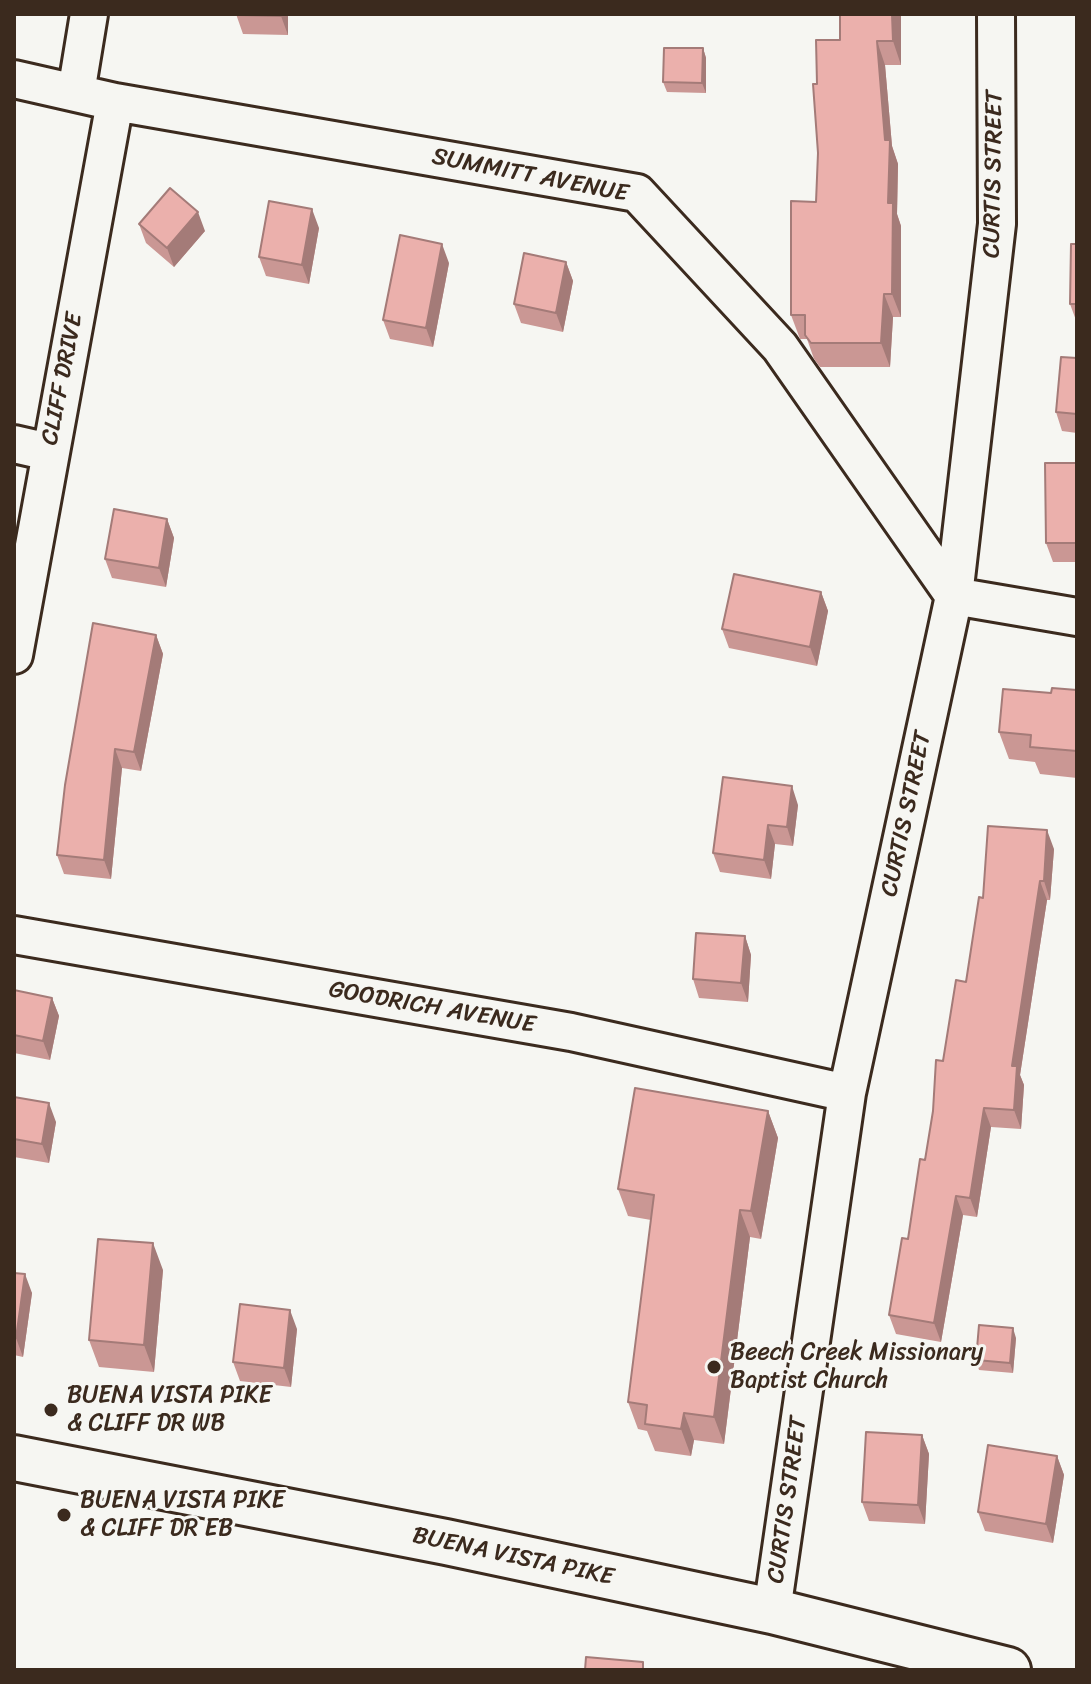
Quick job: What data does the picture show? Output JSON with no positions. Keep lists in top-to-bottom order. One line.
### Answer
{"streets":{"main road":["BUENA VISTA PIKE"],"street":["CURTIS STREET","SUMMITT AVENUE","CLIFF DRIVE","GOODRICH AVENUE"]},"crossings":[["CURTIS STREET","SUMMITT AVENUE"],["CURTIS STREET","GOODRICH AVENUE"],["CURTIS STREET","BUENA VISTA PIKE"],["SUMMITT AVENUE","CLIFF DRIVE"]],"places":["Beech Creek Missionary Baptist Church","BUENA VISTA PIKE & CLIFF DR WB","BUENA VISTA PIKE & CLIFF DR EB"]}
